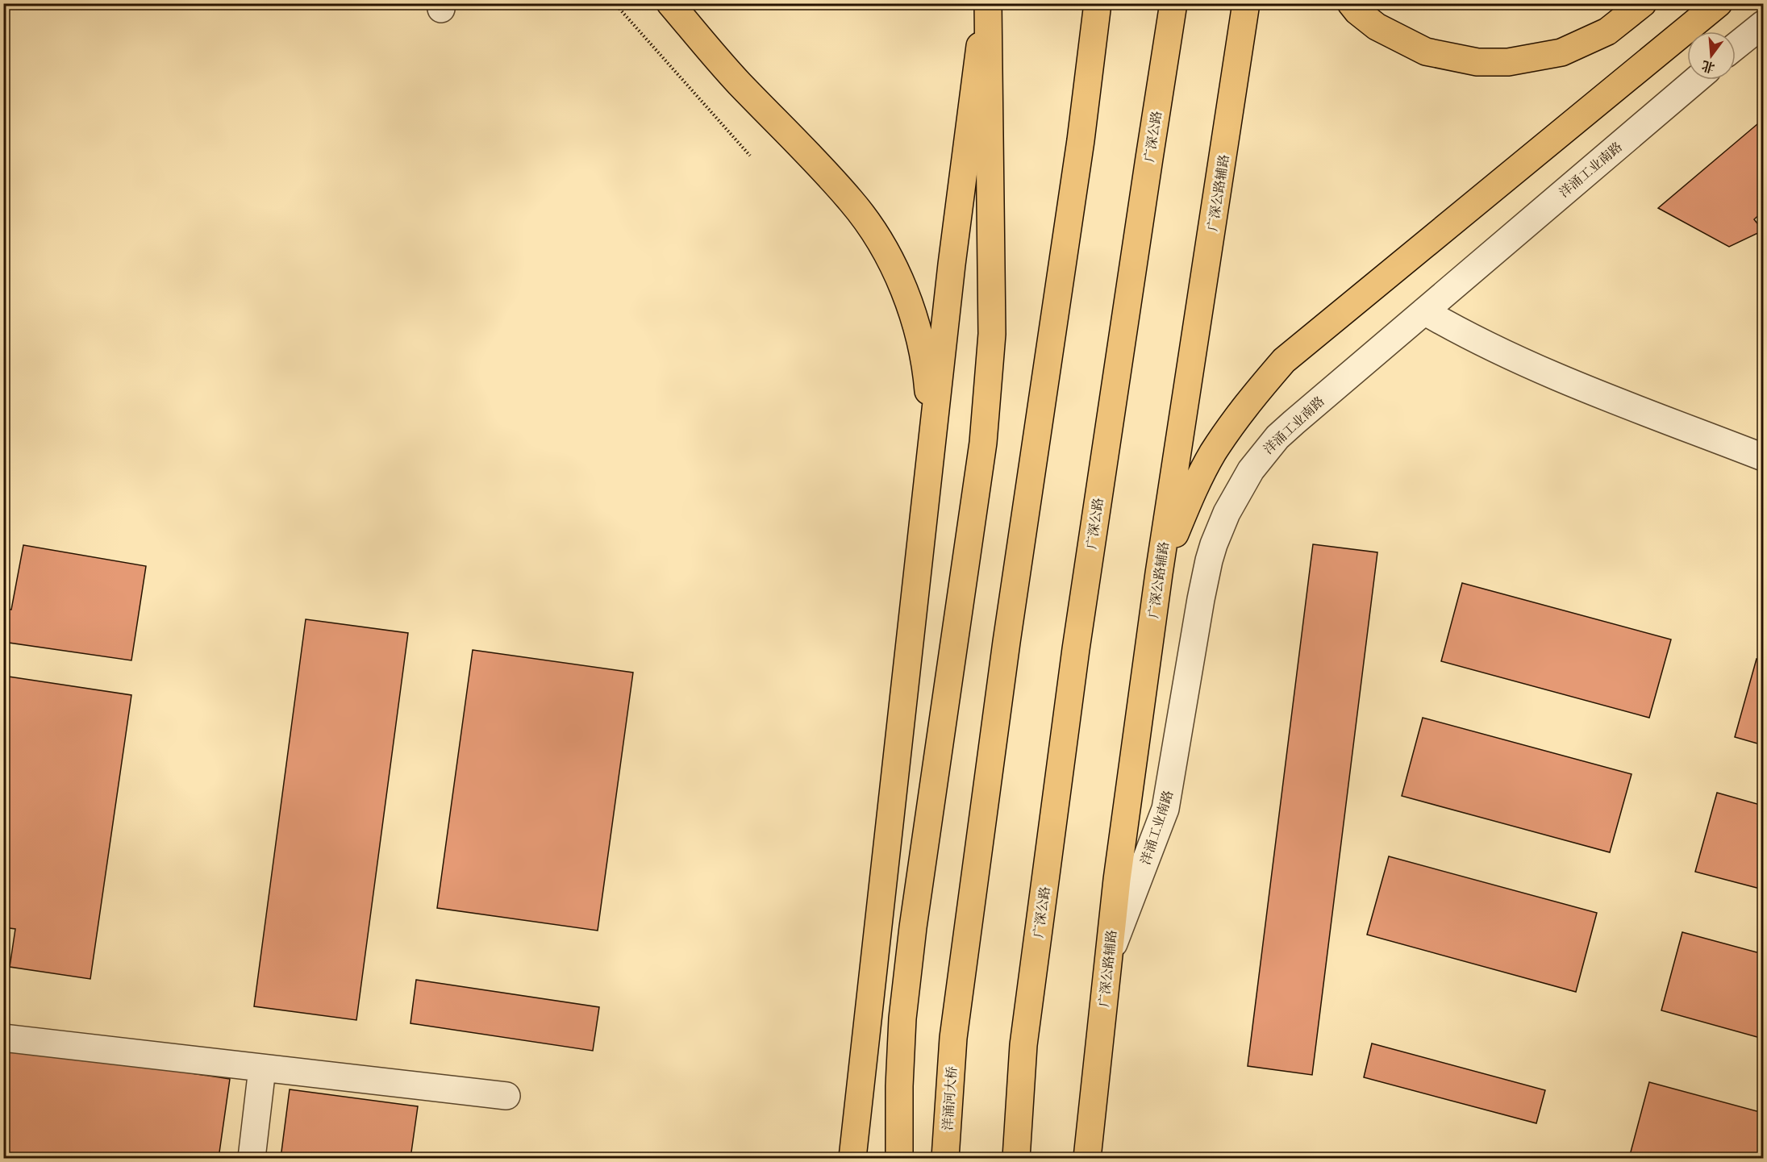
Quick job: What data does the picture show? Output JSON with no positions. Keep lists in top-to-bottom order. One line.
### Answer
{"streets":{"main road":["广深公路","广深公路辅路","洋涌河大桥"],"street":["洋涌工业南路"]},"crossings":[["洋涌工业南路","广深公路辅路"]],"north":"bottom"}
